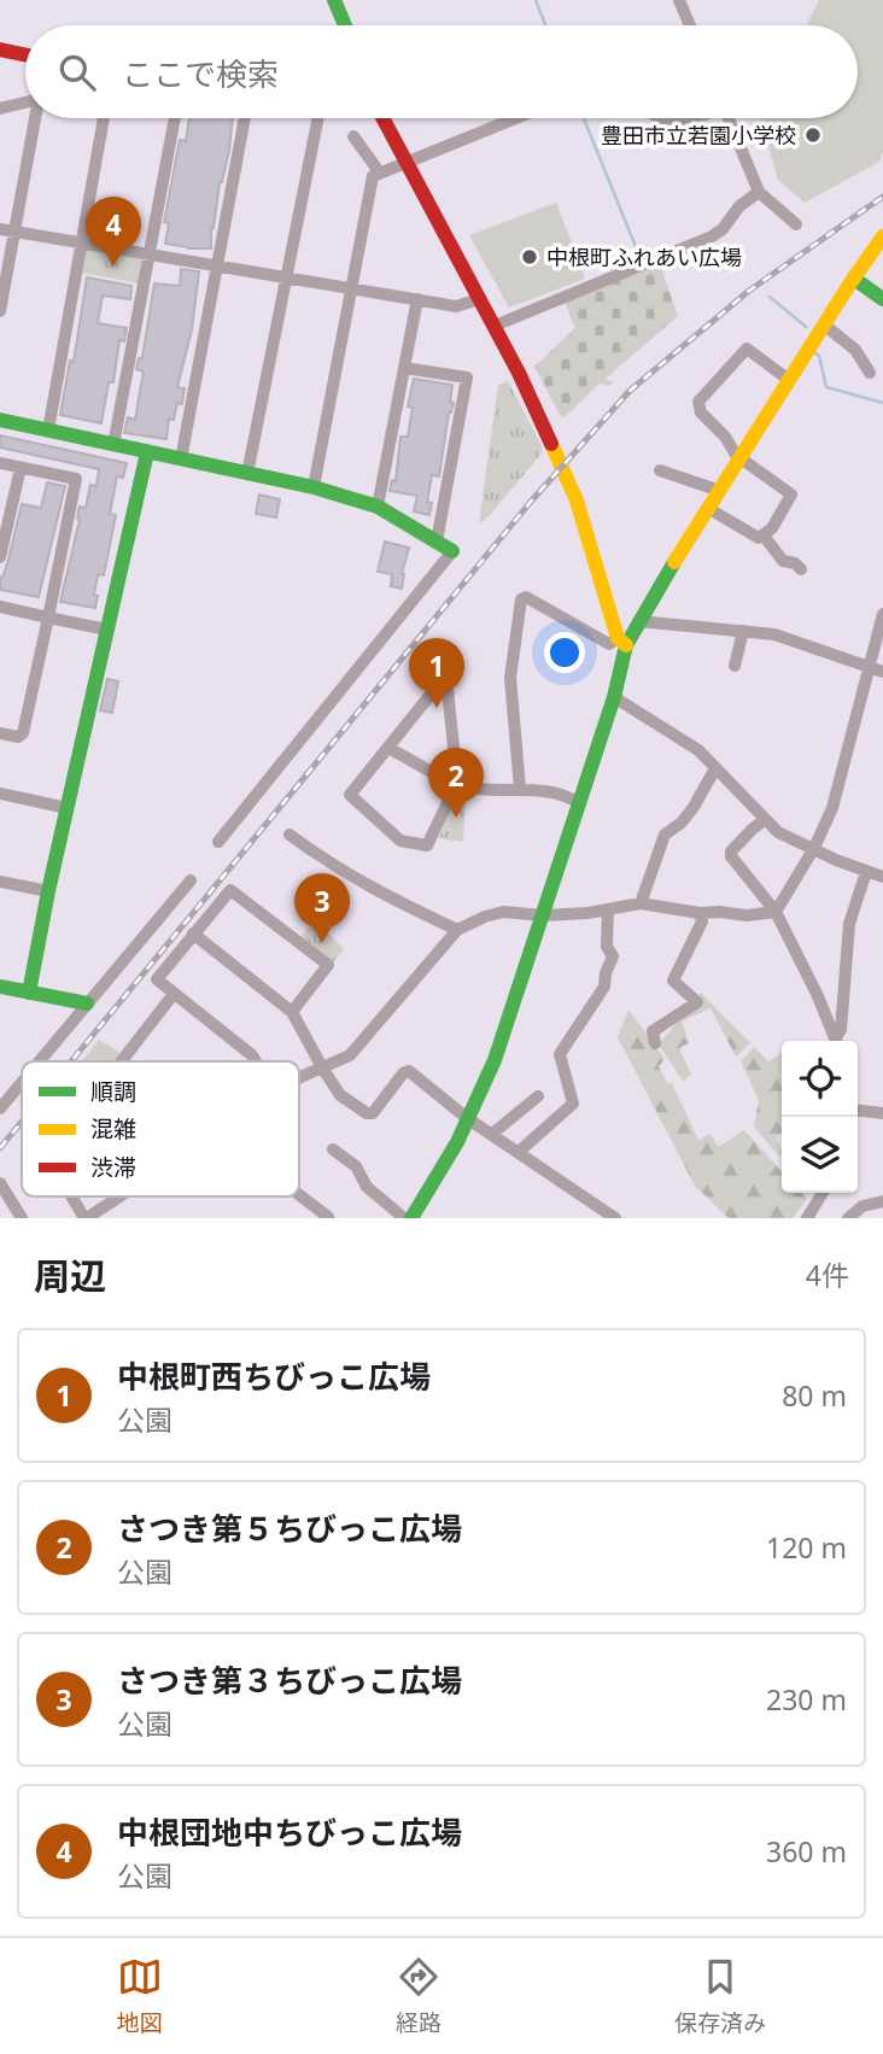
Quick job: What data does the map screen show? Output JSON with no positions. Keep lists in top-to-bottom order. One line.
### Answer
{"places":["豊田市立若園小学校","中根町ふれあい広場"],"legend":["順調","混雑","渋滞"],"page":{"search":"ここで検索","pins":["4","1","2","3"],"heading":["周辺","4件"],"list":[{"mark":"1","name":"中根町西ちびっこ広場","note":"公園","value":"80 m"},{"mark":"2","name":"さつき第５ちびっこ広場","note":"公園","value":"120 m"},{"mark":"3","name":"さつき第３ちびっこ広場","note":"公園","value":"230 m"},{"mark":"4","name":"中根団地中ちびっこ広場","note":"公園","value":"360 m"}],"nav":["地図","経路","保存済み"]}}
